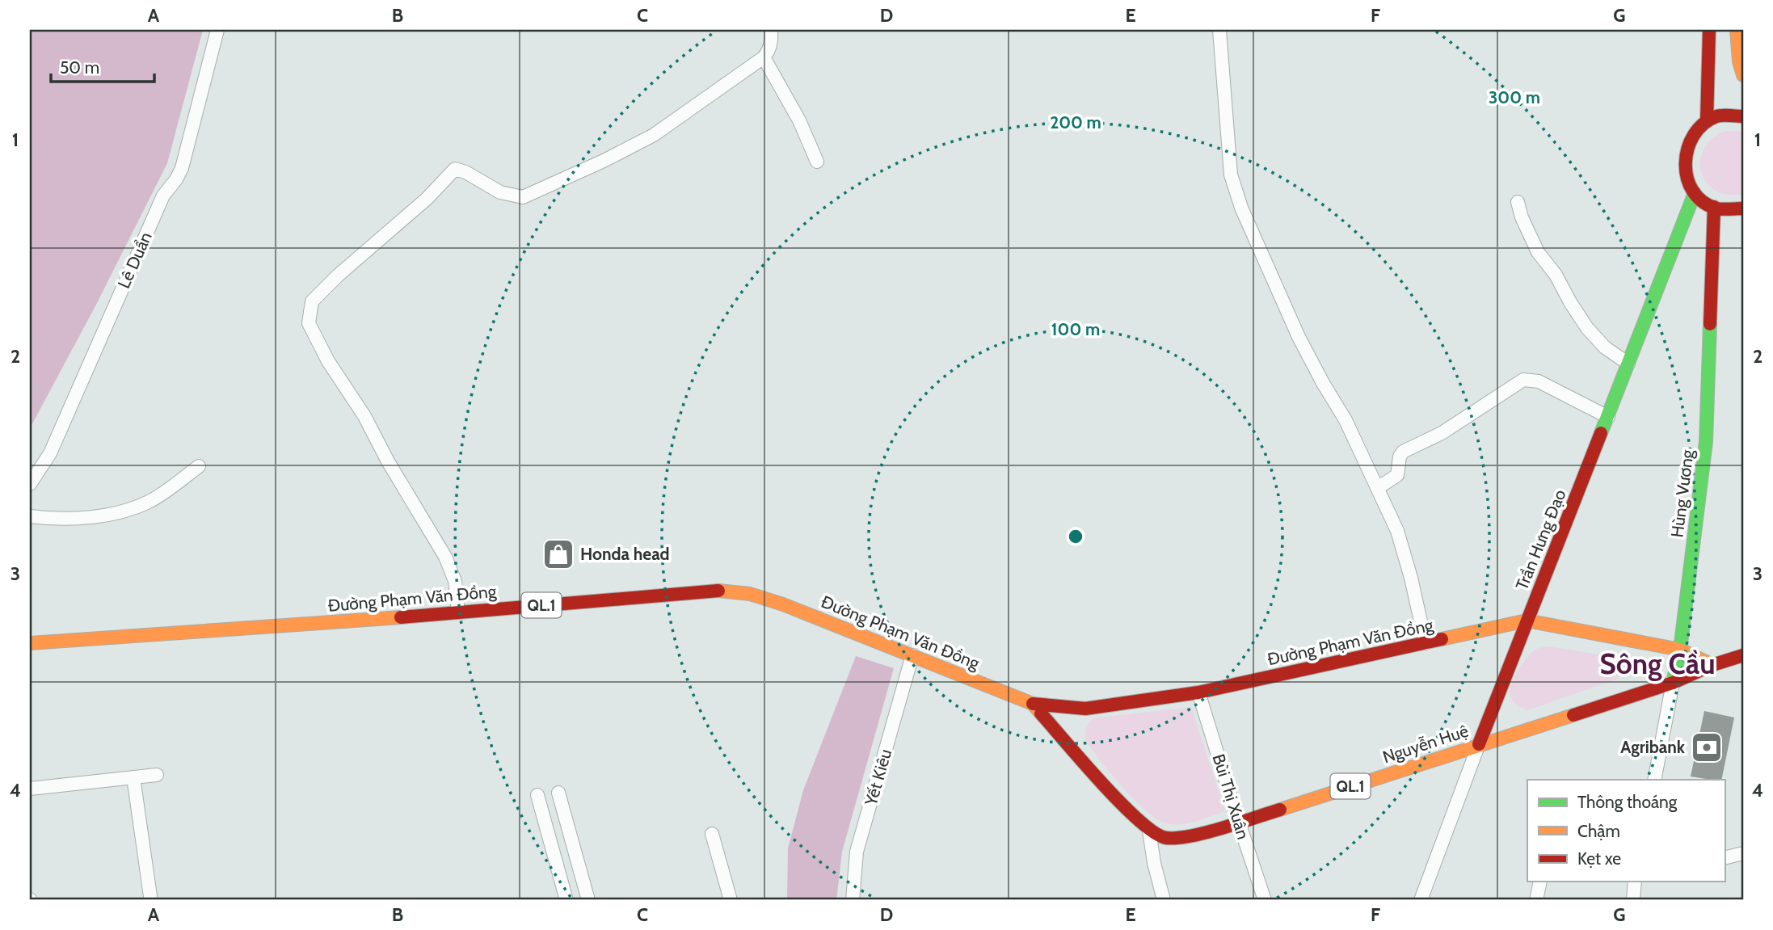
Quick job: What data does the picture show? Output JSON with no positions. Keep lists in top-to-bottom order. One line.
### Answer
{"streets":{"street":["Lê Duẩn","Hùng Vương","Trần Hưng Đạo","Đường Phạm Văn Đồng","QL.1","Nguyễn Huệ","Yết Kiêu","Bùi Thị Xuân"]},"crossings":[["Hùng Vương","Đường Phạm Văn Đồng"],["Hùng Vương","Nguyễn Huệ"],["Trần Hưng Đạo","Đường Phạm Văn Đồng"],["Trần Hưng Đạo","Nguyễn Huệ"],["Đường Phạm Văn Đồng","QL.1"],["Đường Phạm Văn Đồng","Nguyễn Huệ"],["Đường Phạm Văn Đồng","Yết Kiêu"],["Đường Phạm Văn Đồng","Bùi Thị Xuân"],["QL.1","Nguyễn Huệ"],["Nguyễn Huệ","Bùi Thị Xuân"]],"districts":["Sông Cầu"],"places":{"shop":["Honda head"],"bank":["Agribank"]},"legend":["Thông thoáng","Chậm","Kẹt xe"],"scale_bar":"50 m","grid":{"columns":["A","B","C","D","E","F","G"],"rows":["1","2","3","4"]},"rings":["300 m","200 m","100 m"]}
